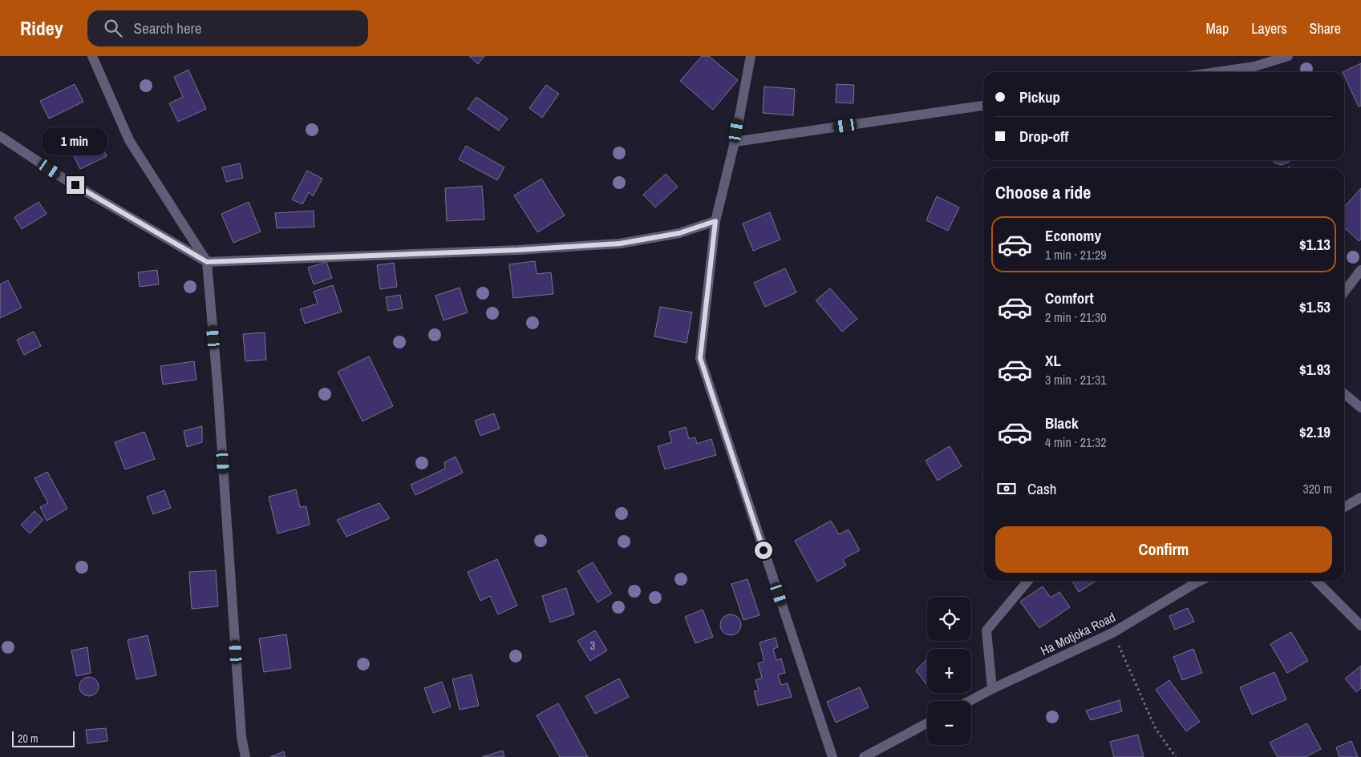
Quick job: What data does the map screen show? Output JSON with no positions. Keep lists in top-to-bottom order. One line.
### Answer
{"streets":{"street":["Ha Motjoka Road"]},"house_numbers":["3"],"scale_bar":"20 m","page":{"header":"Ridey","search":"Search here","nav":["Map","Layers","Share"],"banner":["Pickup","Drop-off"],"bubble":"1 min","heading":"Choose a ride","list":[{"name":"Economy","note":"1 min · 21:29","value":"$1.13"},{"name":"Comfort","note":"2 min · 21:30","value":"$1.53"},{"name":"XL","note":"3 min · 21:31","value":"$1.93"},{"name":"Black","note":"4 min · 21:32","value":"$2.19"}],"pay":["Cash","320 m"],"buttons":"Confirm","map_buttons":["+","−"],"scale":"20 m"}}
